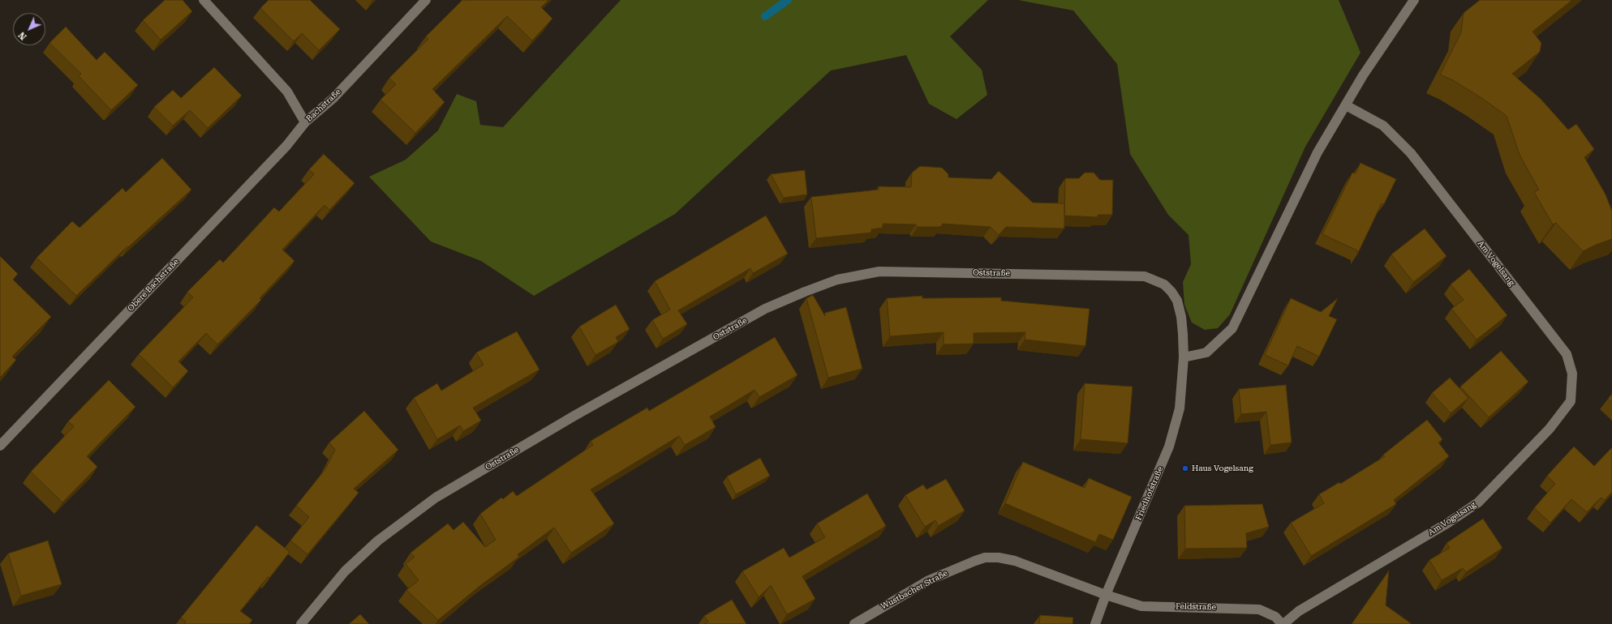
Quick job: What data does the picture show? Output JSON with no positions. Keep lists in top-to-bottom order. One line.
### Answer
{"streets":{"street":["Bachstraße","Am Vogelsang","Oststraße","Obere Bachstraße","Friedhofstraße","Wustbacher Straße","Feldstraße"]},"crossings":[["Bachstraße","Obere Bachstraße"],["Am Vogelsang","Feldstraße"],["Oststraße","Friedhofstraße"],["Friedhofstraße","Wustbacher Straße"],["Friedhofstraße","Feldstraße"],["Wustbacher Straße","Feldstraße"]],"places":["Haus Vogelsang"],"north":"bottom left"}
